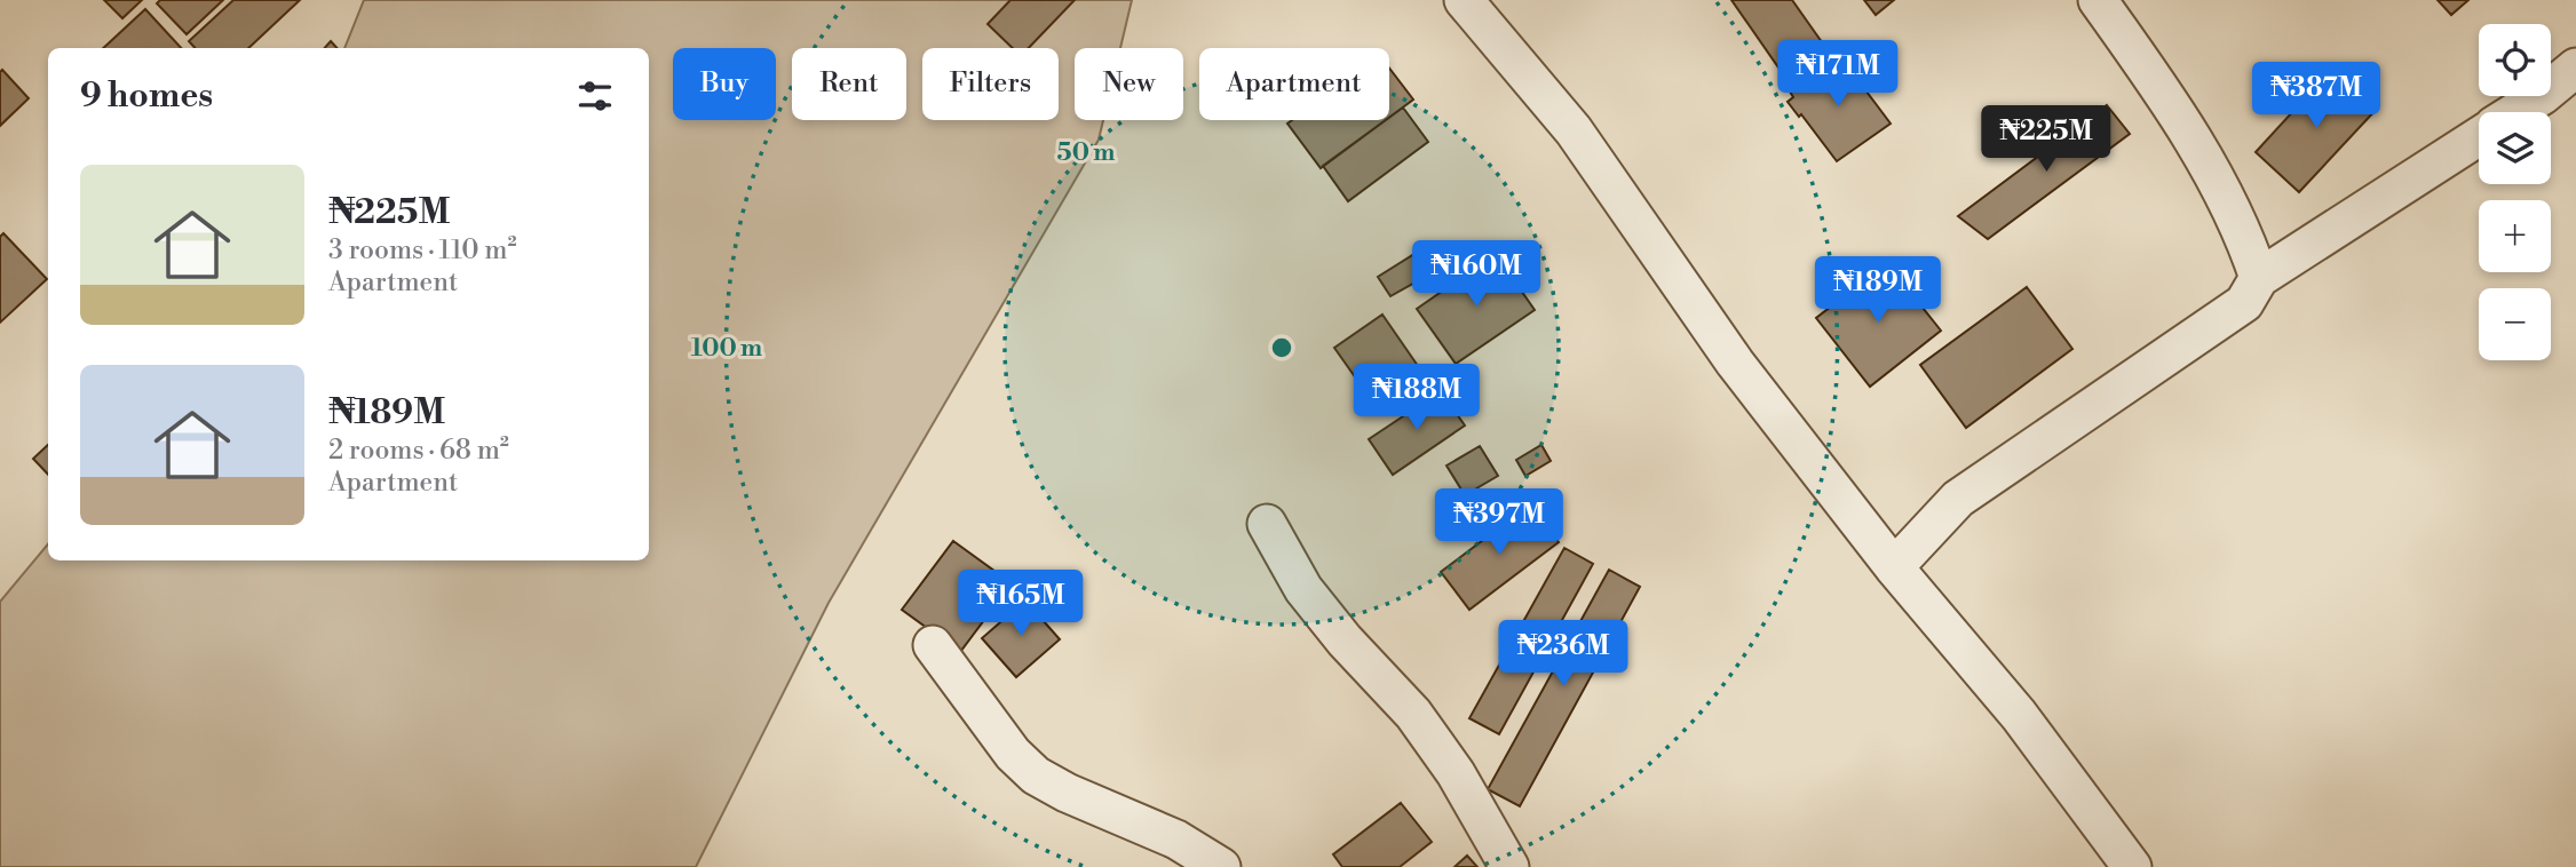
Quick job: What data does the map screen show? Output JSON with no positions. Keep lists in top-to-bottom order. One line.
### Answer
{"page":{"map_buttons":["+","−"],"price":["₦171M","₦387M","₦225M","₦160M","₦189M","₦188M","₦397M","₦165M","₦236M"],"chip":["Buy","Rent","Filters","New","Apartment"],"heading":"9 homes","list":[{"name":"₦225M","note":"3 rooms · 110 m² · Apartment"},{"name":"₦189M","note":"2 rooms · 68 m² · Apartment"}]},"rings":["50 m","100 m"]}
